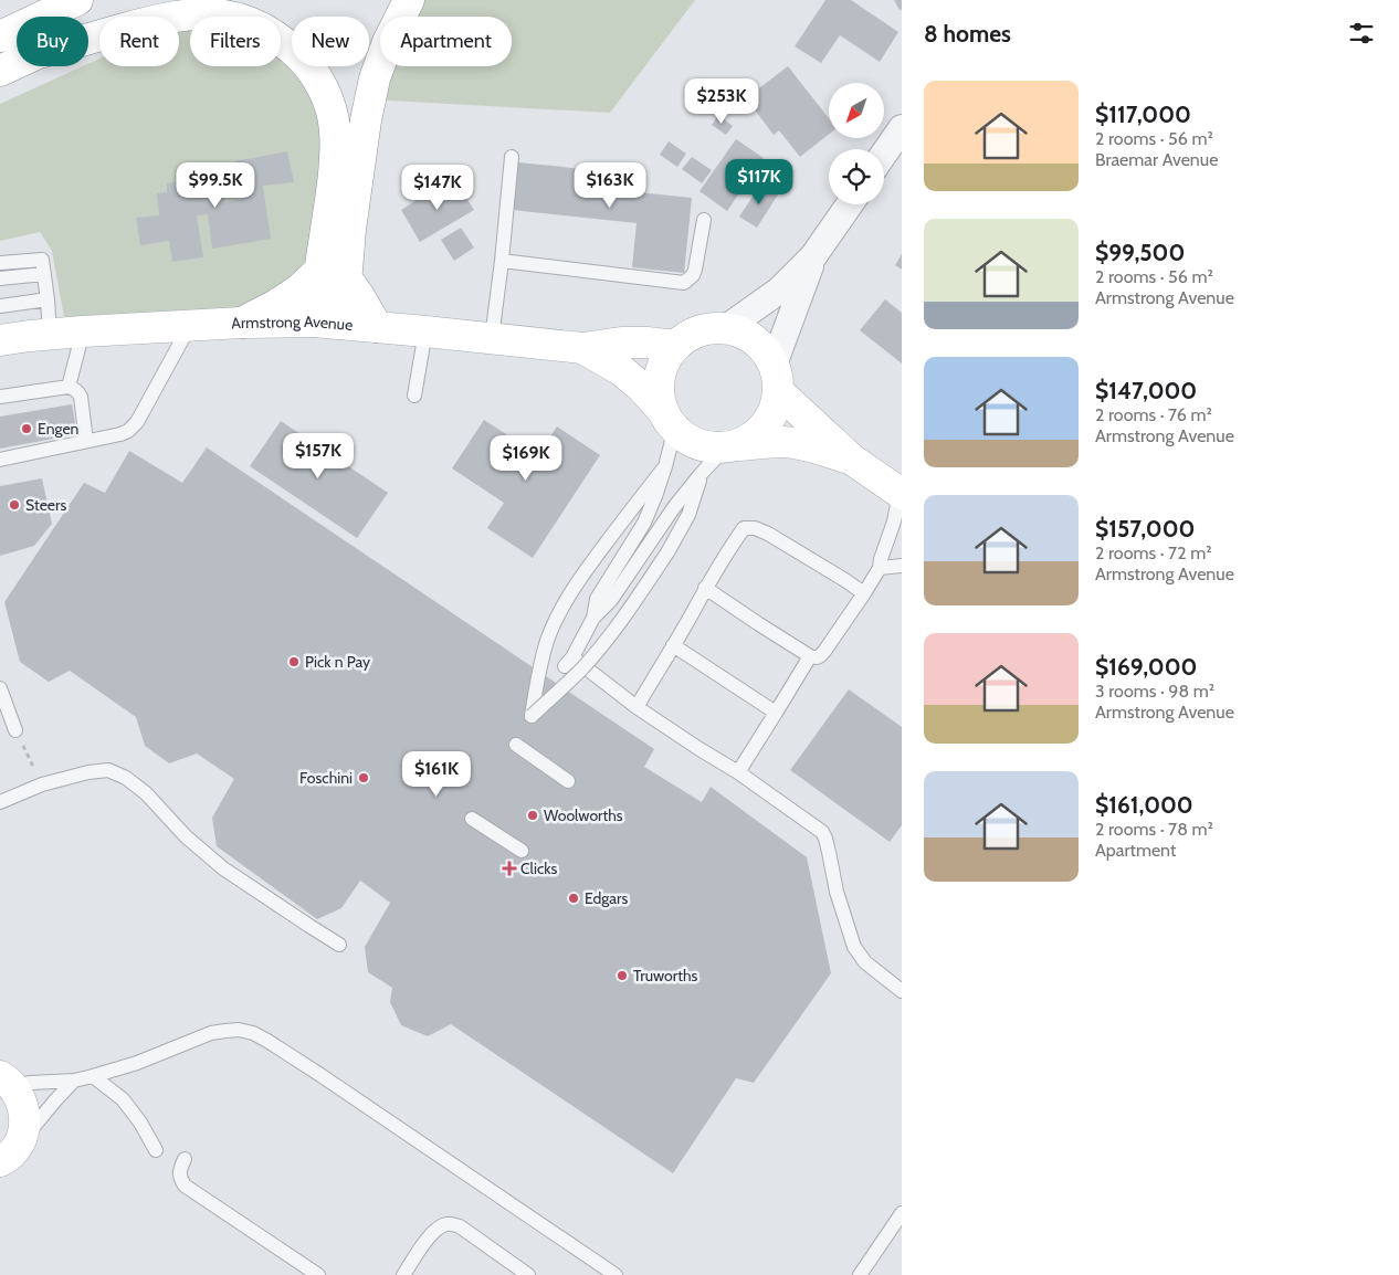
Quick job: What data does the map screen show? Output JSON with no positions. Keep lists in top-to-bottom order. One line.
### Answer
{"streets":{"main road":["Armstrong Avenue"]},"places":{"other":["Engen","Steers","Pick n Pay","Foschini","Woolworths","Edgars","Truworths"],"health":["Clicks"]},"north":"bottom left","page":{"heading":"8 homes","chip":["Buy","Rent","Filters","New","Apartment"],"list":[{"name":"$117,000","note":"2 rooms · 56 m² · Braemar Avenue"},{"name":"$99,500","note":"2 rooms · 56 m² · Armstrong Avenue"},{"name":"$147,000","note":"2 rooms · 76 m² · Armstrong Avenue"},{"name":"$157,000","note":"2 rooms · 72 m² · Armstrong Avenue"},{"name":"$169,000","note":"3 rooms · 98 m² · Armstrong Avenue"},{"name":"$161,000","note":"2 rooms · 78 m² · Apartment"}],"price":["$253K","$117K","$99.5K","$163K","$147K","$157K","$169K","$161K"]}}
